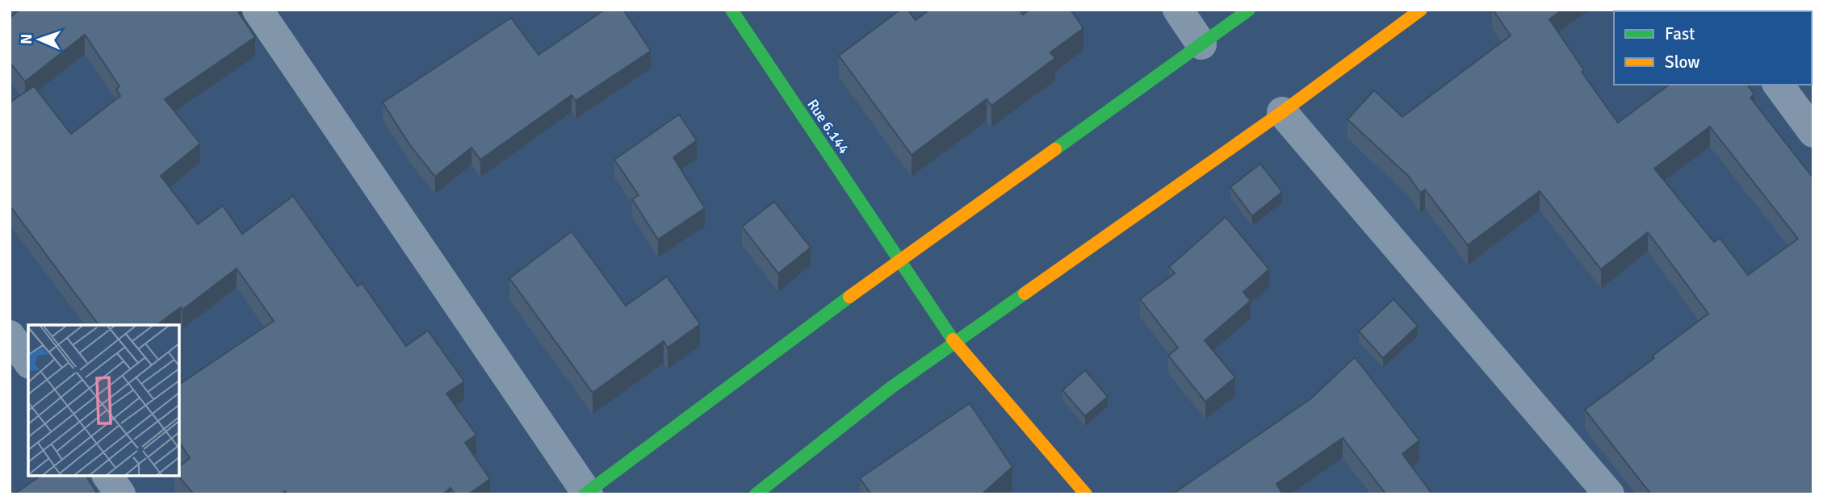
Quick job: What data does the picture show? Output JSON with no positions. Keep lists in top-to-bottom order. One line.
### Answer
{"streets":{"main road":["Rue 6.144"]},"legend":["Fast","Slow"],"north":"left"}
